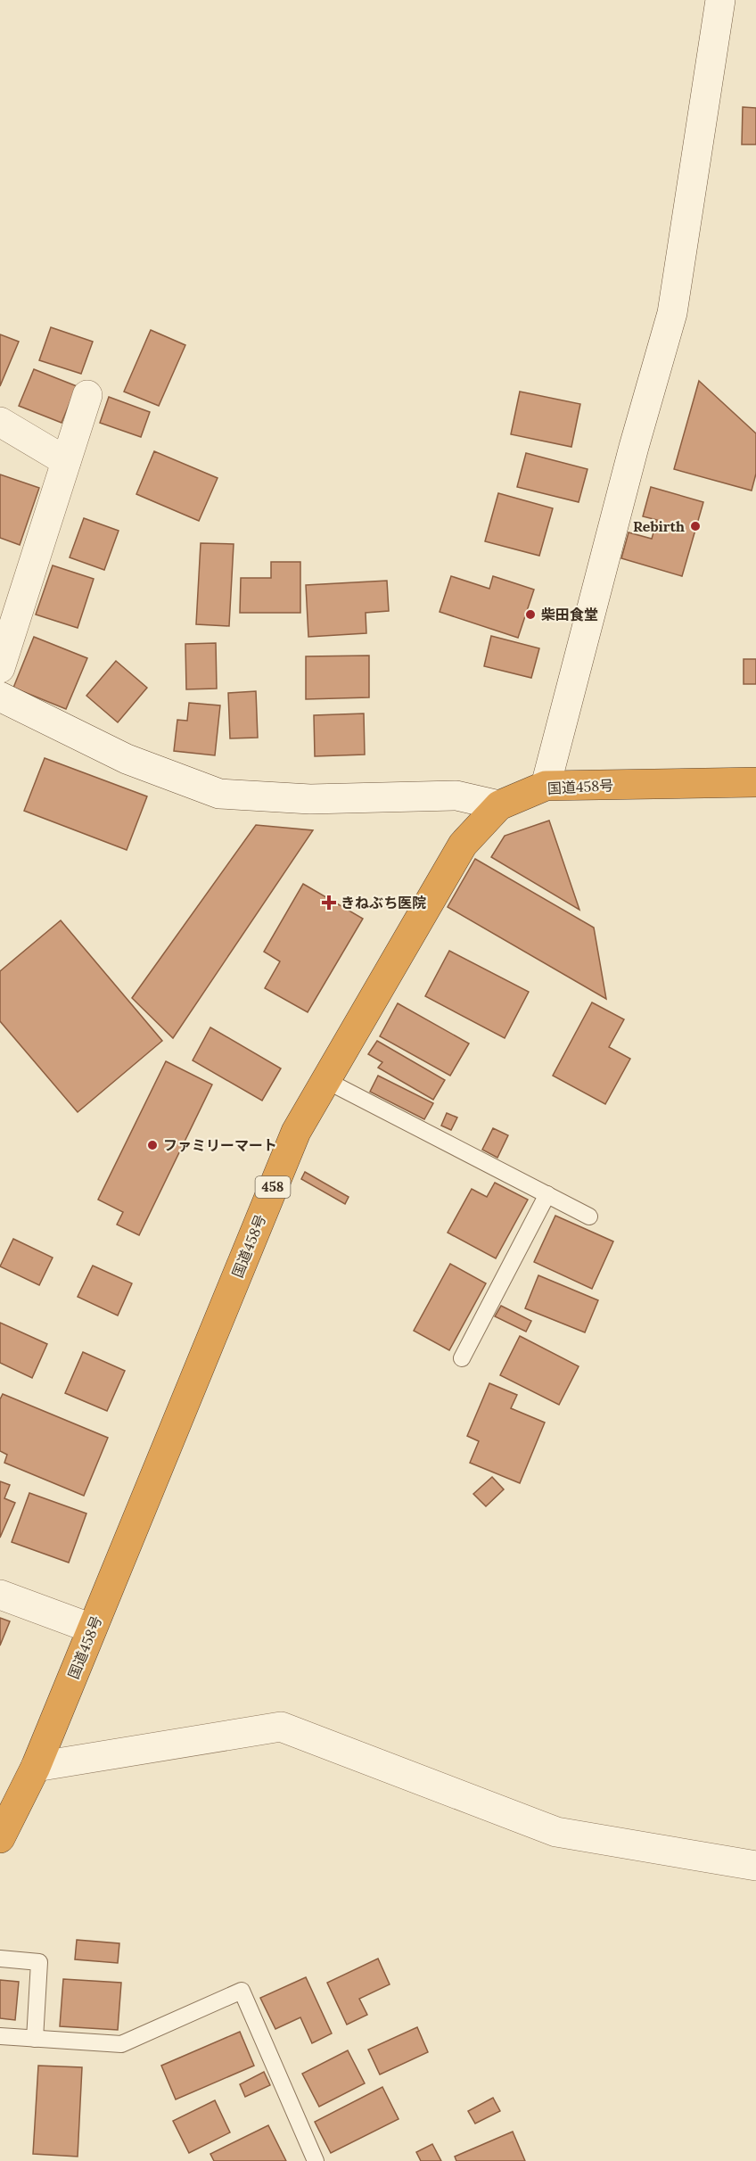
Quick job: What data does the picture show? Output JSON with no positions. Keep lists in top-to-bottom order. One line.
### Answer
{"streets":{"highway":["国道458号","458"]},"places":{"other":["Rebirth","柴田食堂","ファミリーマート"],"health":["きねぶち医院"]}}
